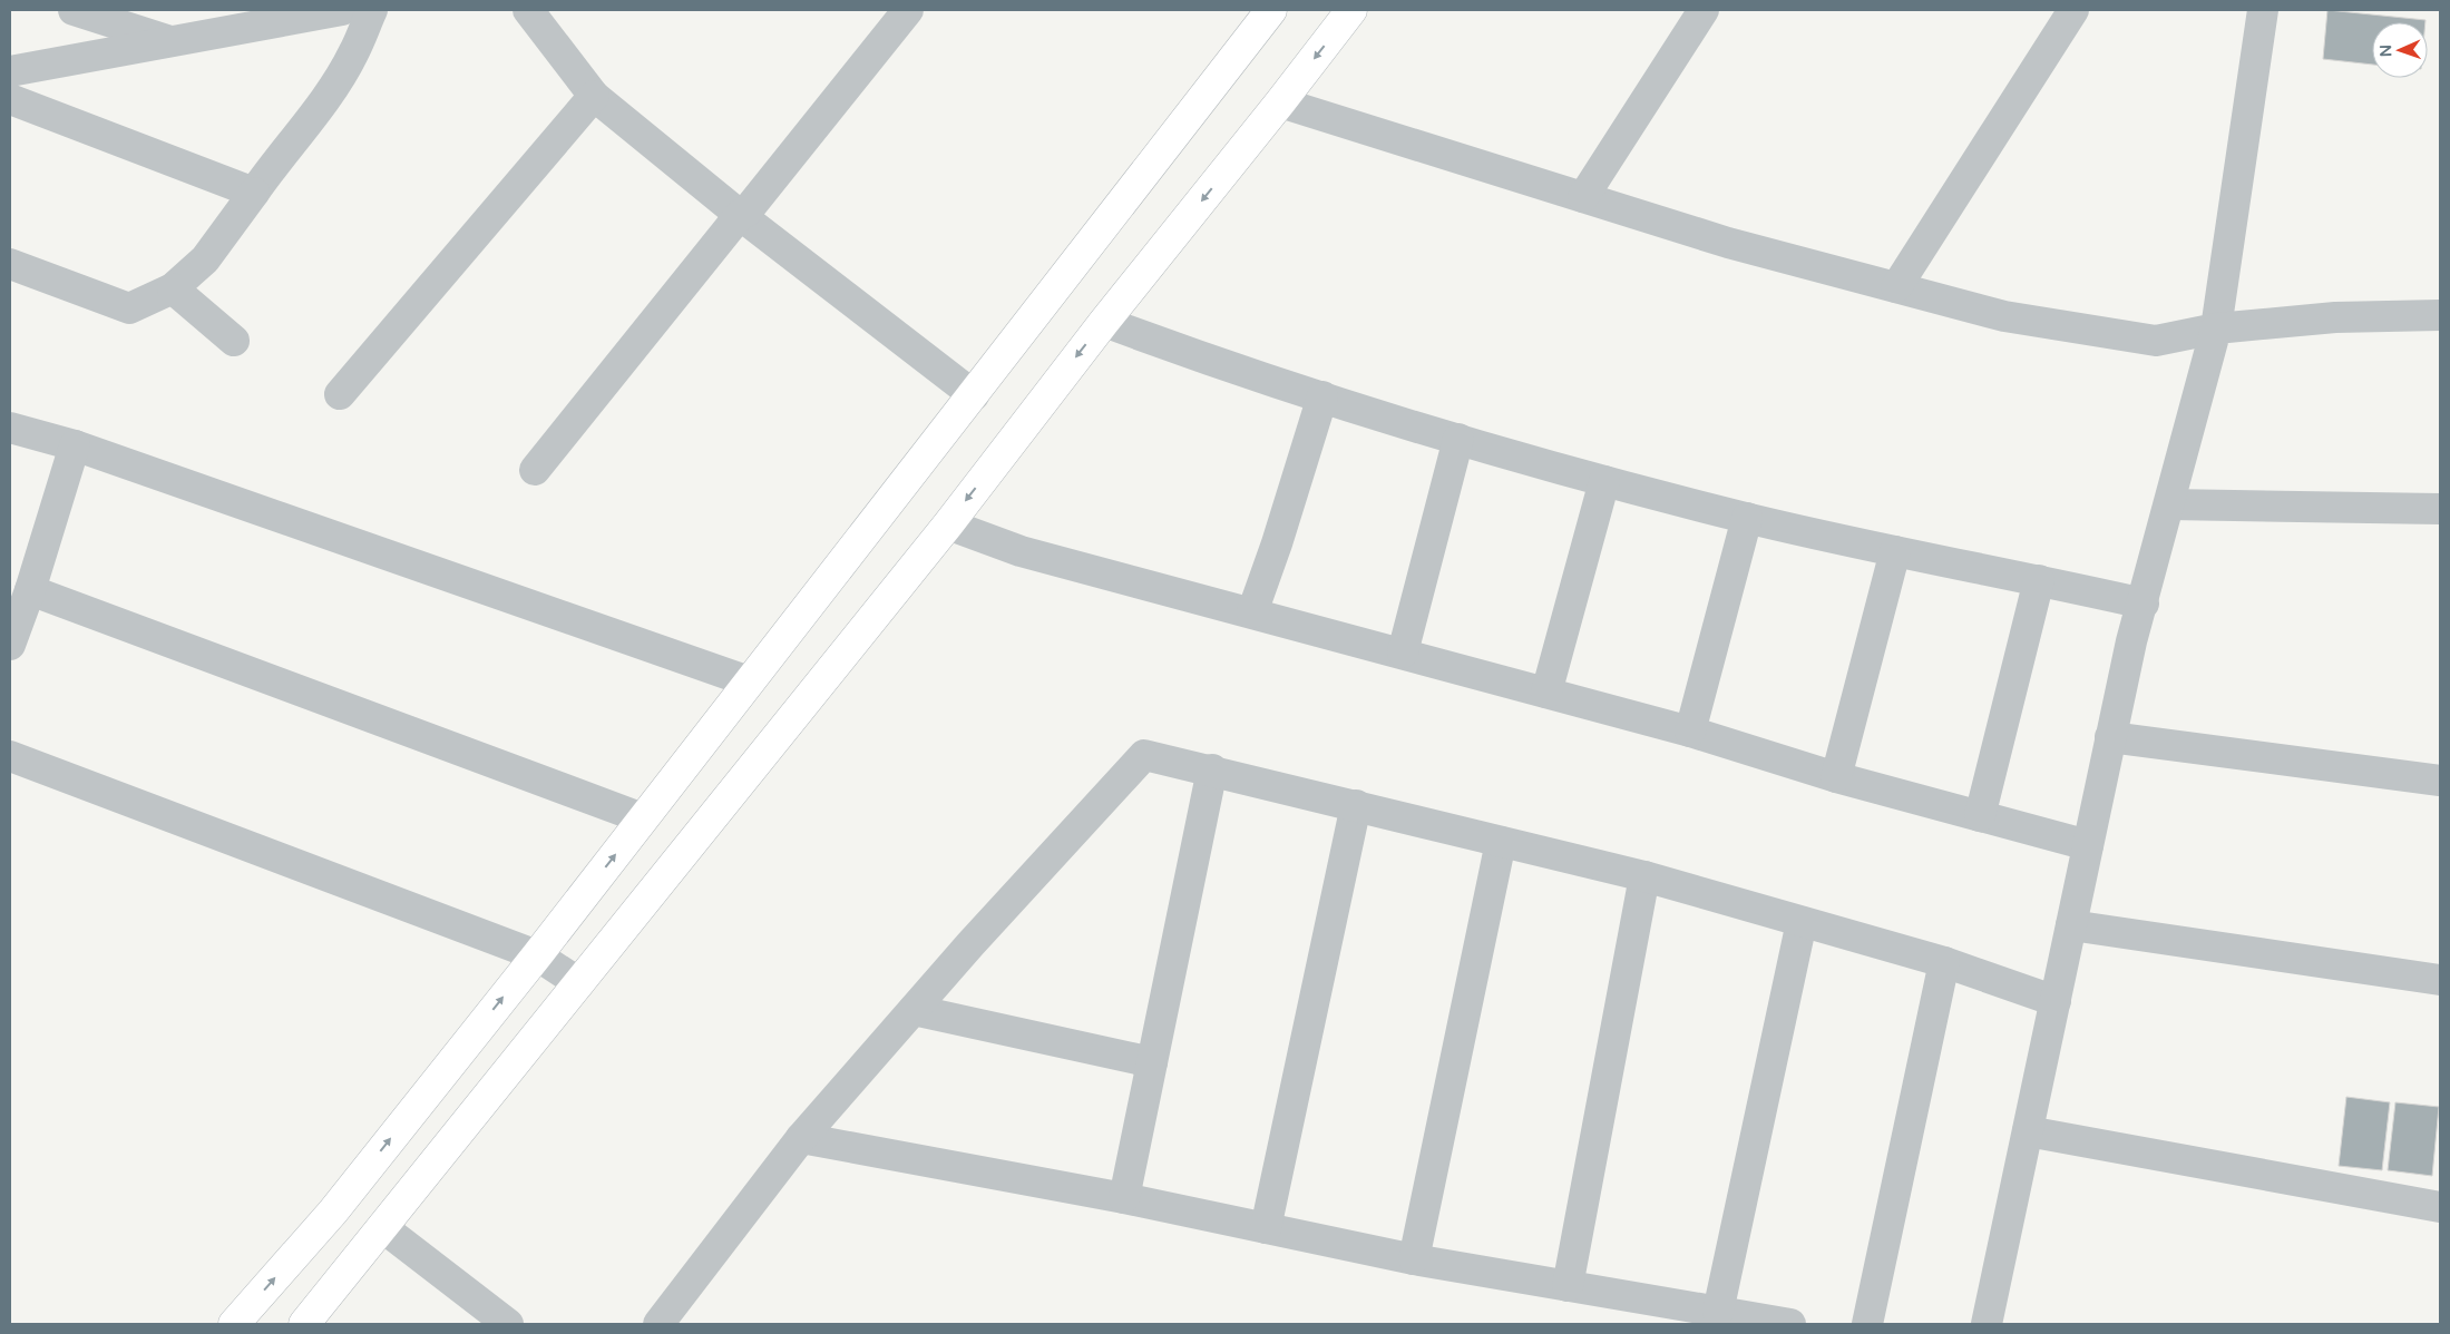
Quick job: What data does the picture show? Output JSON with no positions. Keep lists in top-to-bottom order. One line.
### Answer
{"north":"left"}
